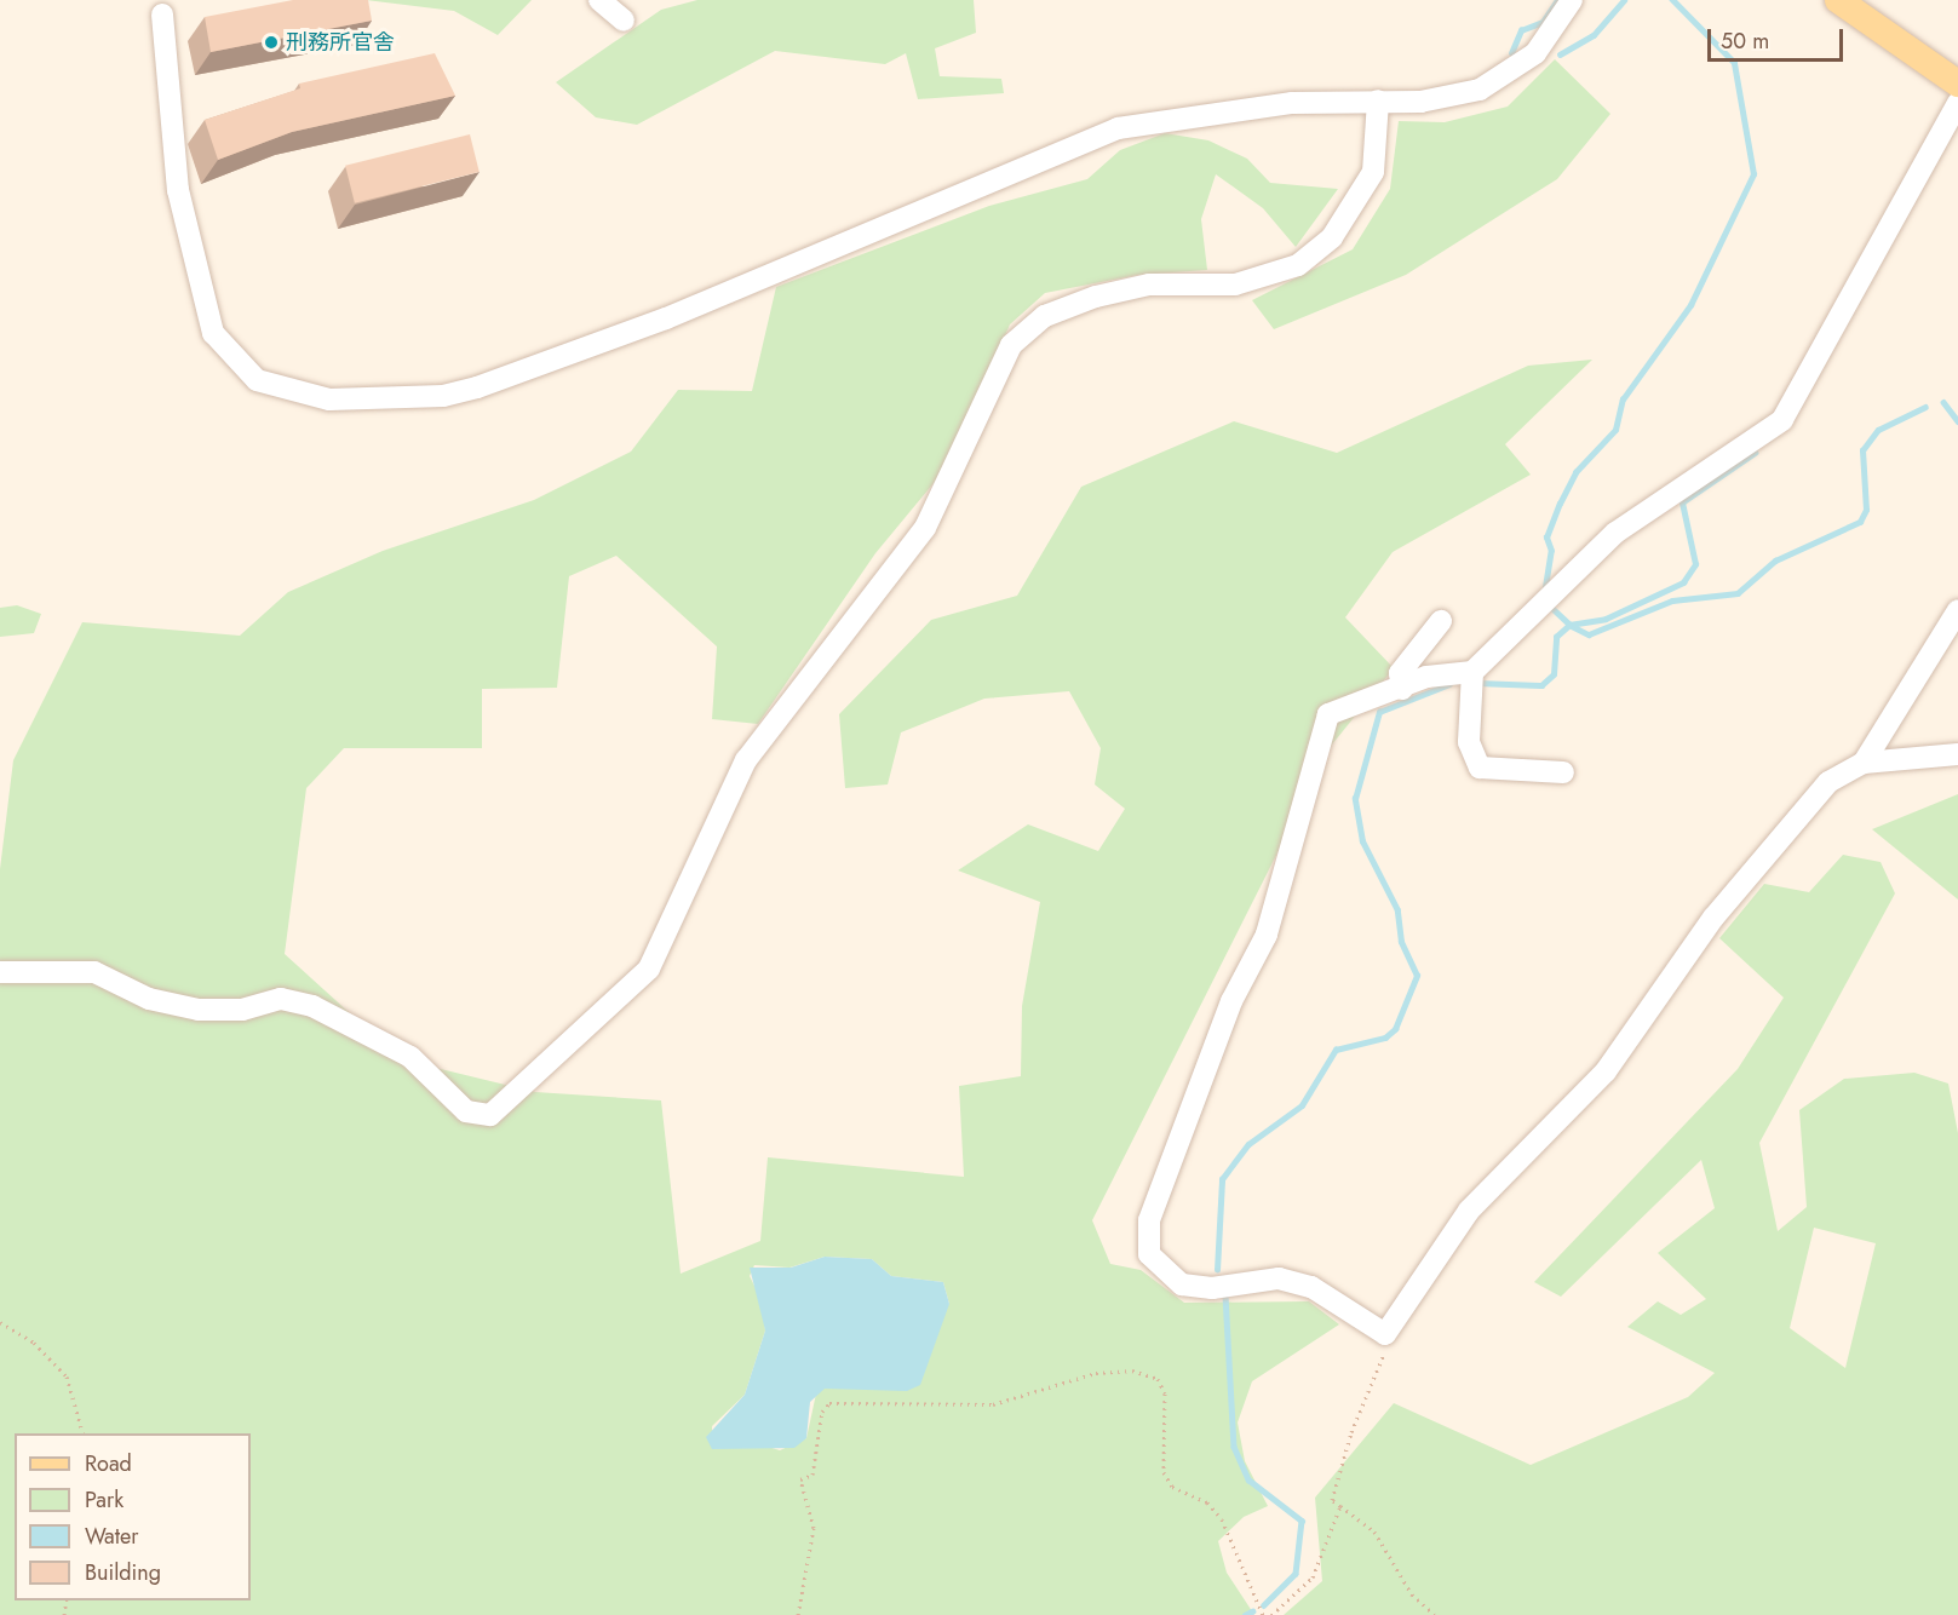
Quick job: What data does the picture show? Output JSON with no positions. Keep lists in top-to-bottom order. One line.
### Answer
{"places":["刑務所官舎"],"legend":["Road","Park","Water","Building"],"scale_bar":"50 m"}
